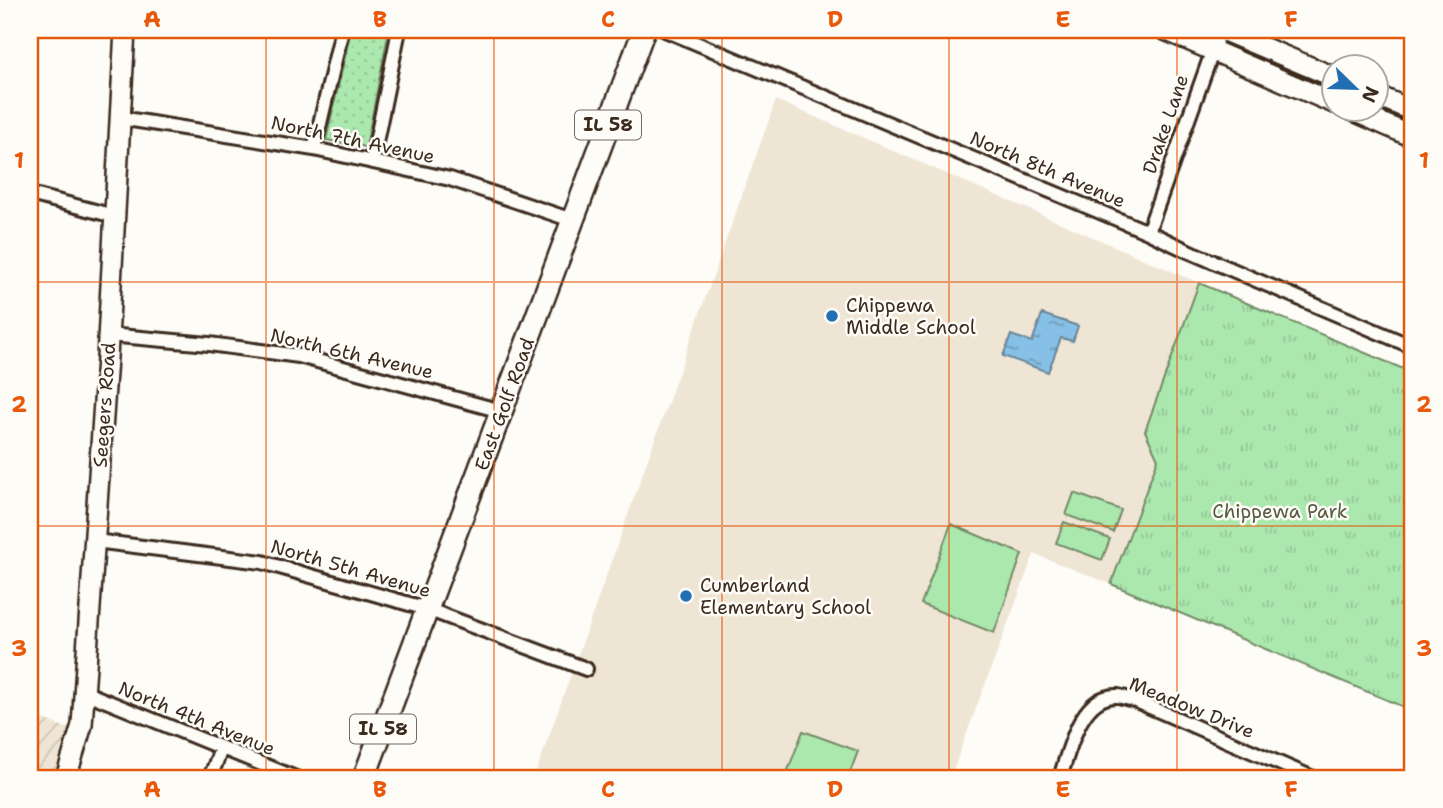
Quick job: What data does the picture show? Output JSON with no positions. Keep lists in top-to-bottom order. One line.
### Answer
{"streets":{"main road":["IL 58","East Golf Road"],"street":["Drake Lane","North 7th Avenue","North 8th Avenue","North 6th Avenue","Seegers Road","North 5th Avenue","Meadow Drive","North 4th Avenue"]},"crossings":[["Drake Lane","North 8th Avenue"],["North 7th Avenue","East Golf Road"],["North 7th Avenue","Seegers Road"],["North 6th Avenue","East Golf Road"],["North 6th Avenue","Seegers Road"],["East Golf Road","North 5th Avenue"],["Seegers Road","North 5th Avenue"],["Seegers Road","North 4th Avenue"]],"parks":["Chippewa Park"],"places":["Chippewa Middle School","Cumberland Elementary School"],"north":"bottom right","grid":{"columns":["A","B","C","D","E","F"],"rows":["1","2","3"]}}
